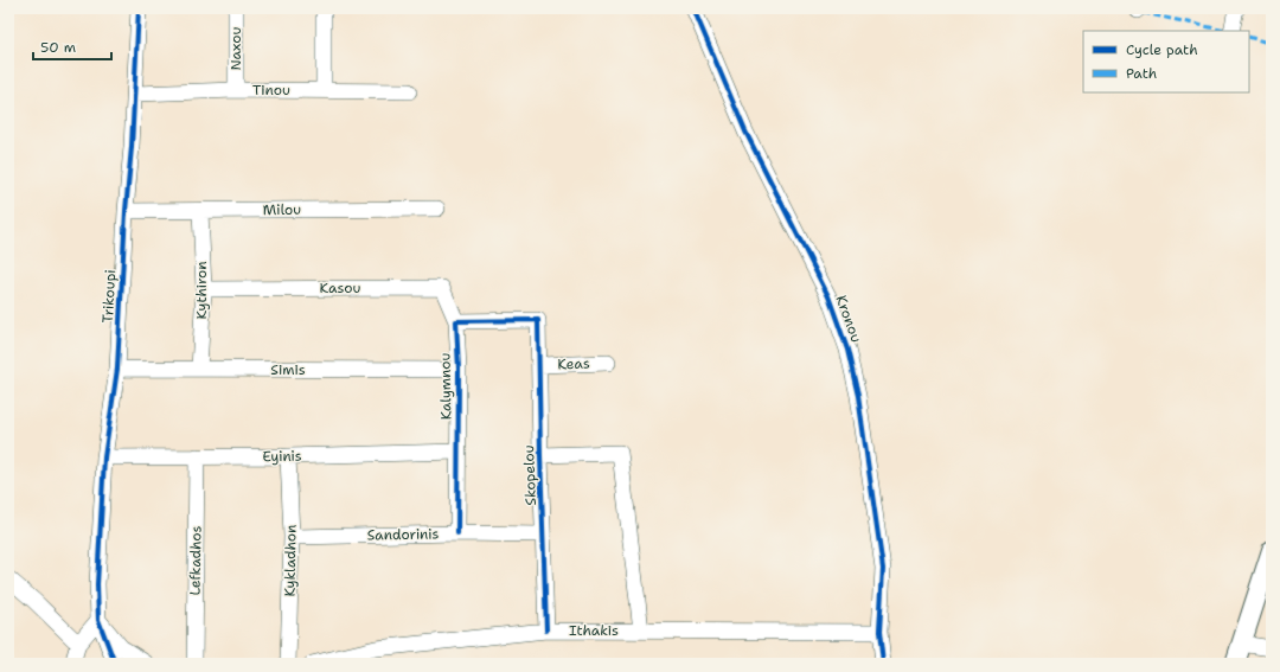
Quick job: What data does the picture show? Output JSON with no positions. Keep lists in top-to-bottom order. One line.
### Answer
{"streets":{"street":["Naxou","Tinou","Milou","Kasou","Kythiron","Trikoupi","Kronou","Keas","Simis","Kalymnou","Eyinis","Skopelou","Sandorinis","Lefkadhos","Kykladhon","Ithakis"]},"crossings":[["Naxou","Tinou"],["Tinou","Trikoupi"],["Milou","Kythiron"],["Milou","Trikoupi"],["Kasou","Kythiron"],["Kasou","Kalymnou"],["Kasou","Skopelou"],["Kythiron","Simis"],["Trikoupi","Simis"],["Trikoupi","Eyinis"],["Kronou","Ithakis"],["Keas","Skopelou"],["Simis","Kalymnou"],["Kalymnou","Eyinis"],["Kalymnou","Skopelou"],["Kalymnou","Sandorinis"],["Eyinis","Lefkadhos"],["Eyinis","Kykladhon"],["Skopelou","Sandorinis"],["Skopelou","Ithakis"],["Sandorinis","Kykladhon"]],"legend":["Cycle path","Path"],"scale_bar":"50 m"}
